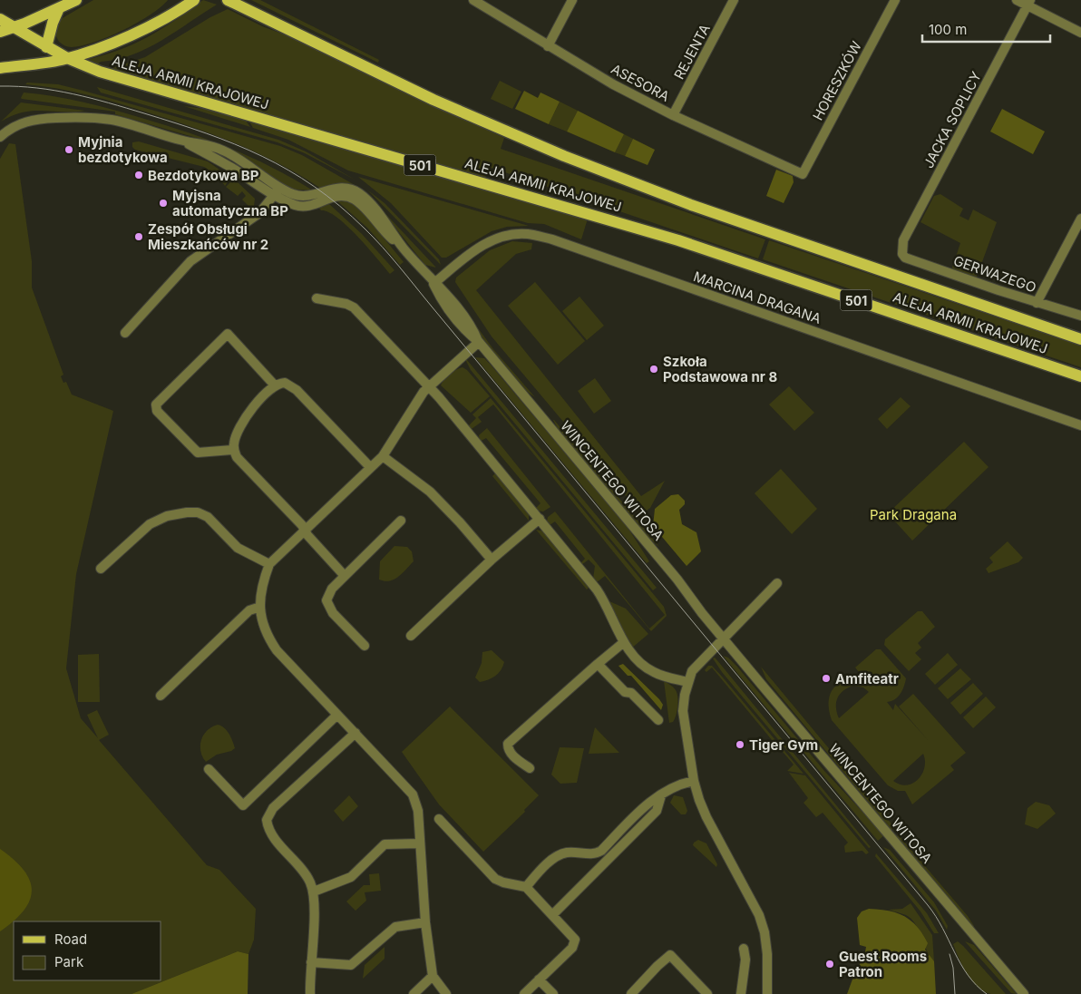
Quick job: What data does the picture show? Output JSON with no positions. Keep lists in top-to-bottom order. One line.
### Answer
{"streets":{"main road":["ALEJA ARMII KRAJOWEJ","501"],"street":["REJENTA","HORESZKÓW","ASESORA","JACKA SOPLICY","GERWAZEGO","MARCINA DRAGANA","WINCENTEGO WITOSA"]},"crossings":[["REJENTA","ASESORA"],["HORESZKÓW","ASESORA"],["JACKA SOPLICY","GERWAZEGO"],["MARCINA DRAGANA","WINCENTEGO WITOSA"]],"parks":["Park Dragana"],"places":["Myjnia bezdotykowa","Bezdotykowa BP","Myjsna automatyczna BP","Zespół Obsługi Mieszkańców nr 2","Szkoła Podstawowa nr 8","Amfiteatr","Tiger Gym","Guest Rooms Patron"],"legend":["Road","Park"],"scale_bar":"100 m"}
